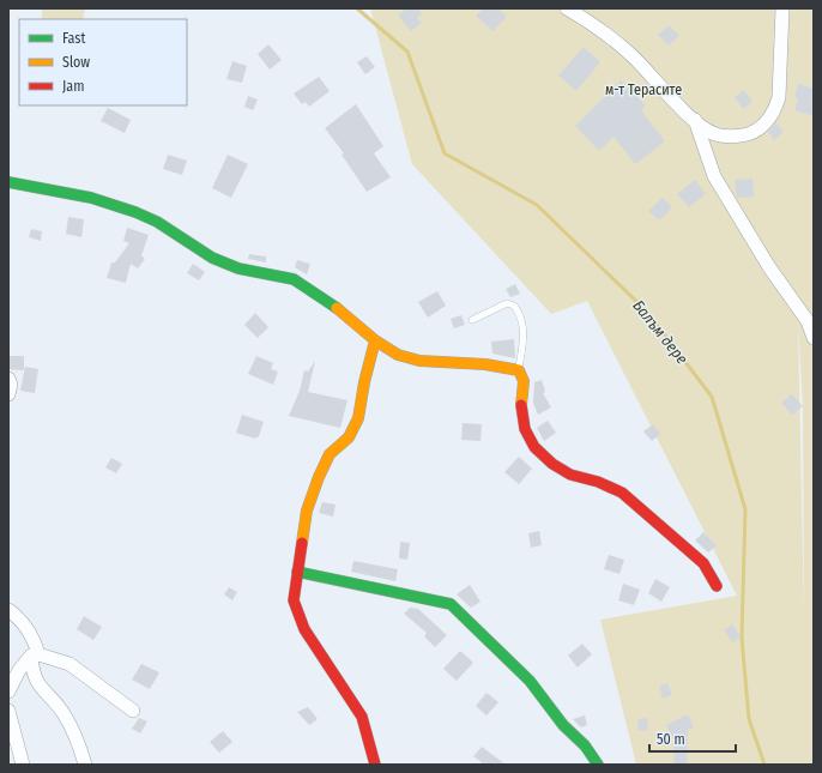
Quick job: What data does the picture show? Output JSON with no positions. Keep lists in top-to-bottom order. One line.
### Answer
{"water":["Балъм дере"],"parks":["м-т Терасите"],"legend":["Fast","Slow","Jam"],"scale_bar":"50 m"}
